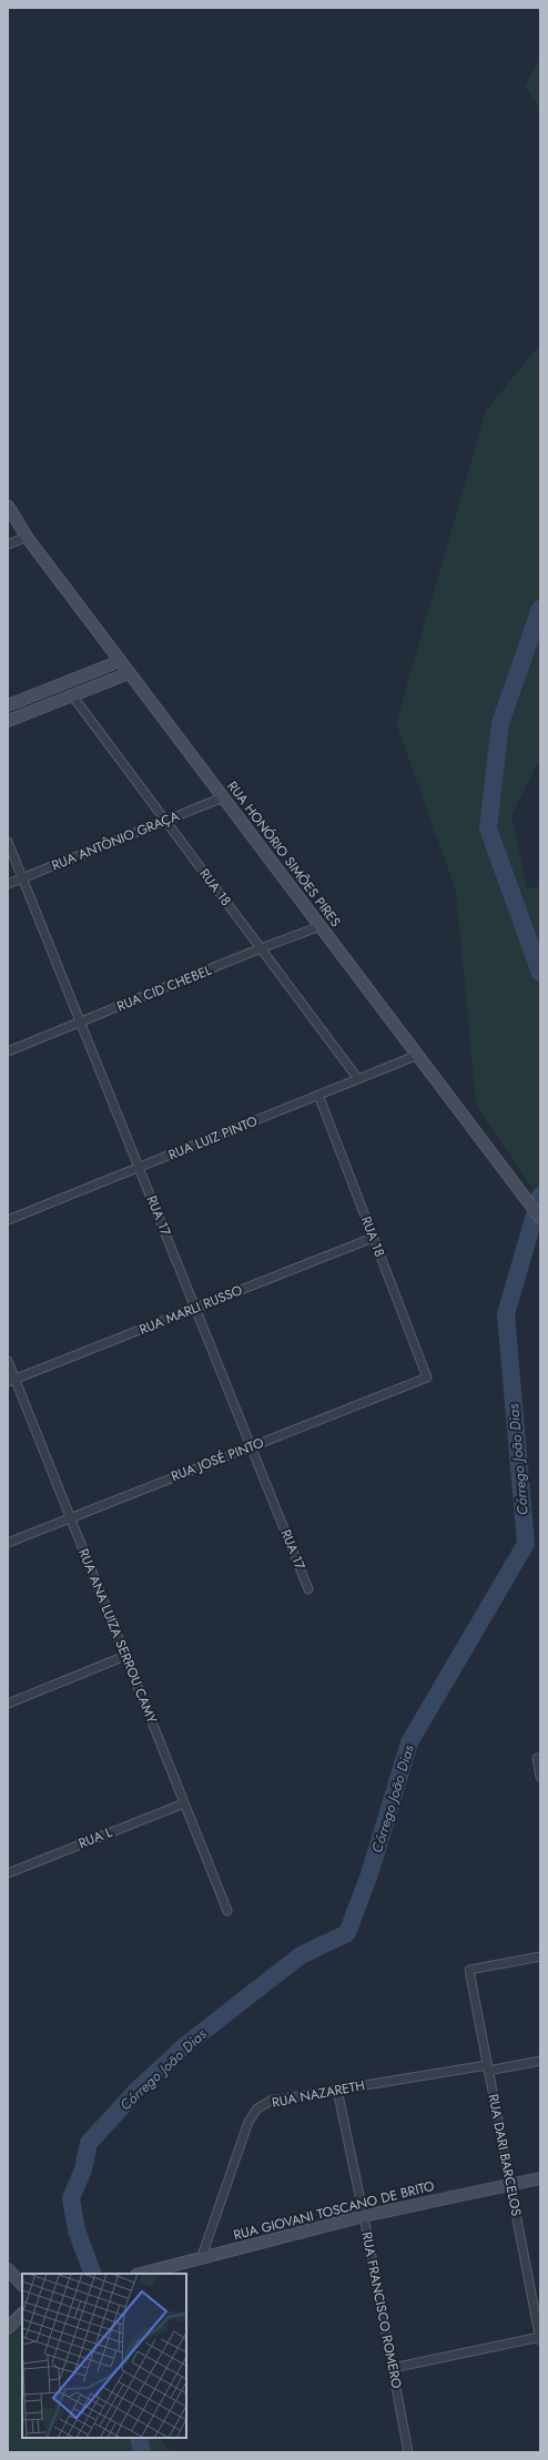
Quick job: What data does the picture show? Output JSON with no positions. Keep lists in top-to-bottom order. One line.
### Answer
{"streets":{"main road":["RUA HONÓRIO SIMÕES PIRES","RUA GIOVANI TOSCANO DE BRITO"],"street":["RUA ANTÔNIO GRAÇA","RUA 18","RUA CID CHEBEL","RUA LUIZ PINTO","RUA 17","RUA MARLI RUSSO","RUA JOSÉ PINTO","RUA ANA LUIZA SERROU CAMY","RUA L","RUA NAZARETH","RUA DARI BARCELOS","RUA FRANCISCO ROMERO"]},"crossings":[["RUA ANTÔNIO GRAÇA","RUA HONÓRIO SIMÕES PIRES"],["RUA ANTÔNIO GRAÇA","RUA 18"],["RUA ANTÔNIO GRAÇA","RUA 17"],["RUA HONÓRIO SIMÕES PIRES","RUA CID CHEBEL"],["RUA HONÓRIO SIMÕES PIRES","RUA LUIZ PINTO"],["RUA 18","RUA CID CHEBEL"],["RUA 18","RUA LUIZ PINTO"],["RUA 18","RUA MARLI RUSSO"],["RUA 18","RUA JOSÉ PINTO"],["RUA CID CHEBEL","RUA 17"],["RUA LUIZ PINTO","RUA 17"],["RUA 17","RUA MARLI RUSSO"],["RUA 17","RUA JOSÉ PINTO"],["RUA MARLI RUSSO","RUA ANA LUIZA SERROU CAMY"],["RUA JOSÉ PINTO","RUA ANA LUIZA SERROU CAMY"],["RUA ANA LUIZA SERROU CAMY","RUA L"],["RUA NAZARETH","RUA DARI BARCELOS"],["RUA NAZARETH","RUA GIOVANI TOSCANO DE BRITO"],["RUA NAZARETH","RUA FRANCISCO ROMERO"],["RUA DARI BARCELOS","RUA GIOVANI TOSCANO DE BRITO"],["RUA GIOVANI TOSCANO DE BRITO","RUA FRANCISCO ROMERO"]],"water":["Córrego João Dias"]}
